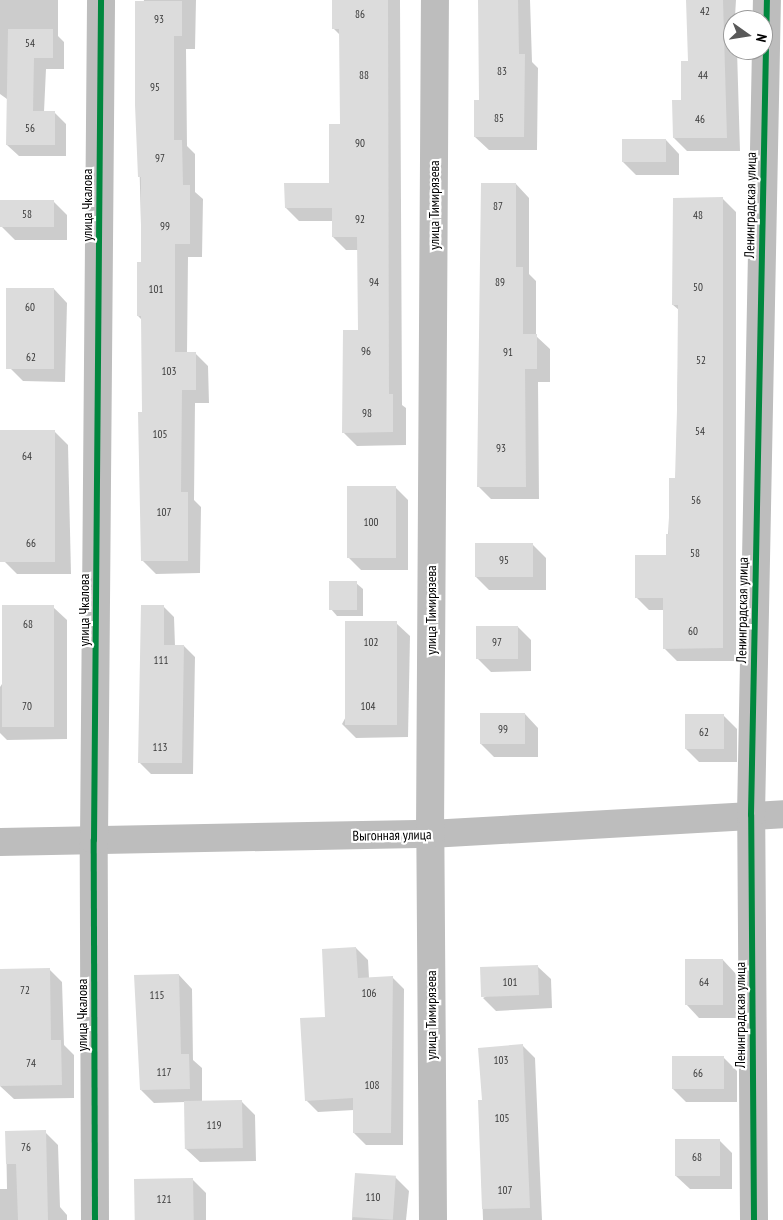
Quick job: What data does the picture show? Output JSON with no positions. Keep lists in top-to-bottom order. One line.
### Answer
{"streets":{"street":["улица Чкалова","улица Тимирязева","Ленинградская улица","Выгонная улица"]},"crossings":[["улица Чкалова","Выгонная улица"],["улица Тимирязева","Выгонная улица"],["Ленинградская улица","Выгонная улица"]],"house_numbers":["42","86","93","54","83","88","44","95","85","46","56","90","97","87","58","48","92","99","94","89","50","101","60","96","91","62","52","103","98","54","105","93","64","56","107","100","66","58","95","68","60","102","97","111","70","104","99","62","113","101","64","72","106","115","103","74","117","66","108","105","119","76","68","107","110","121"],"north":"right"}
